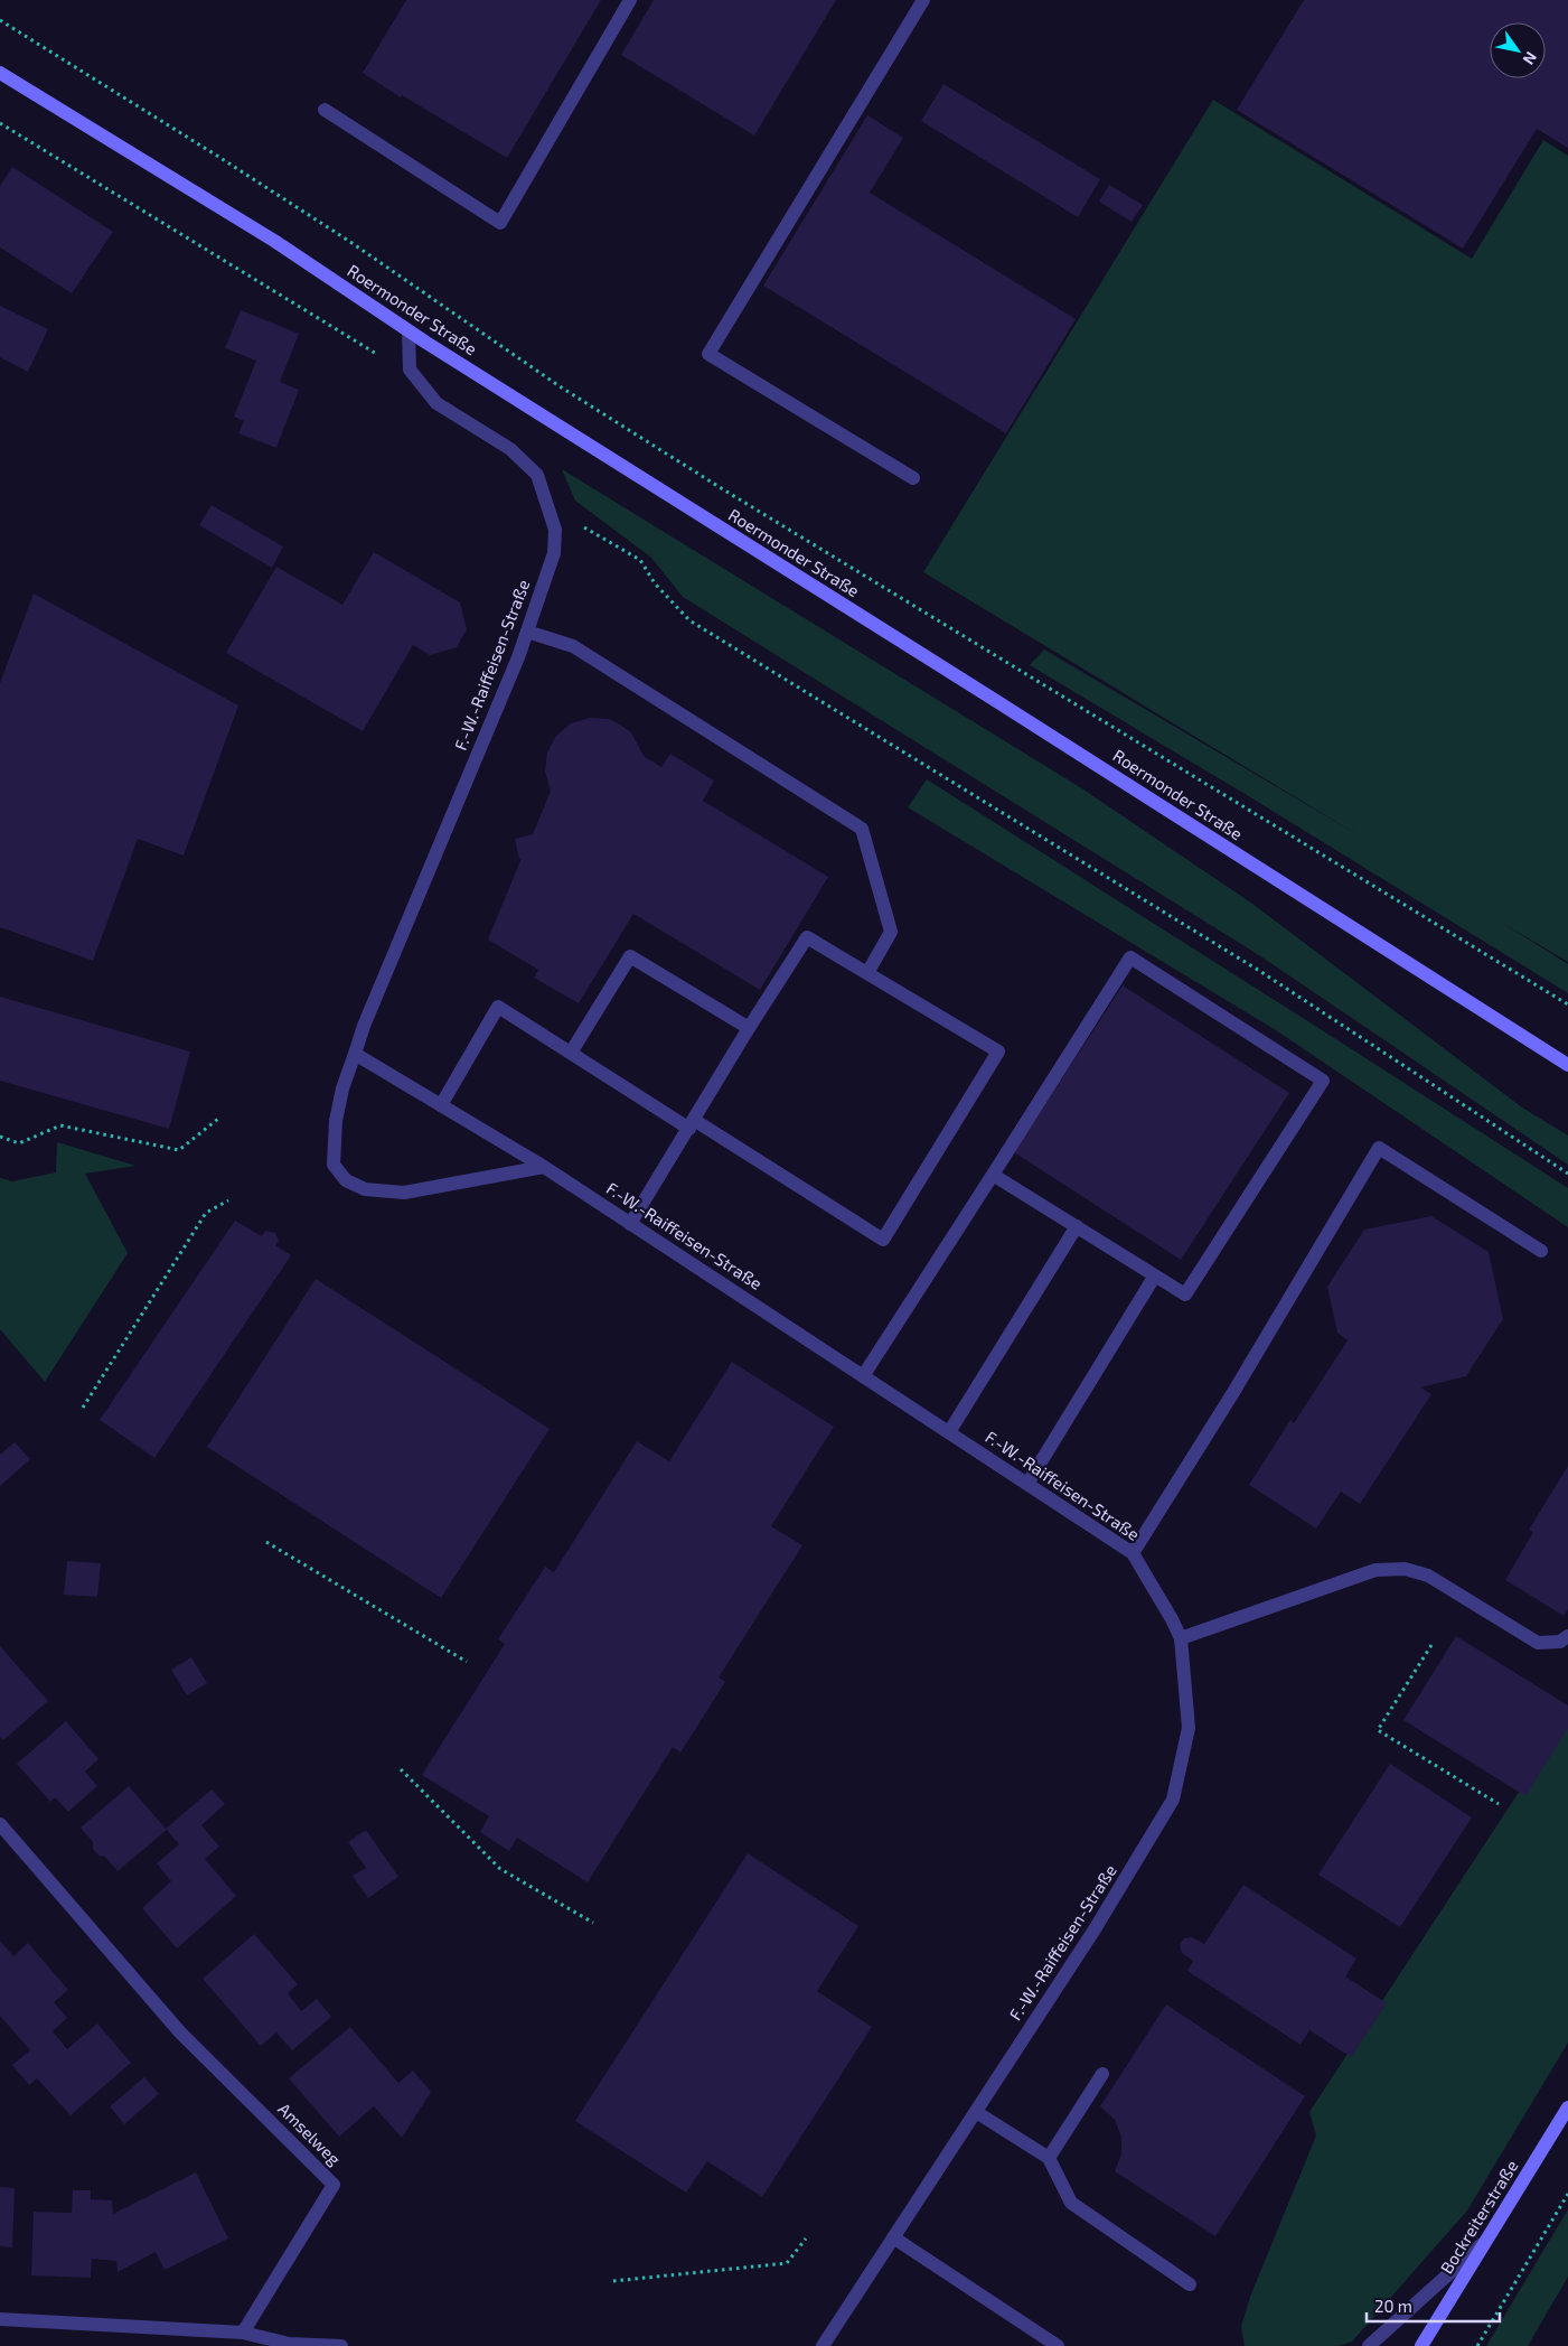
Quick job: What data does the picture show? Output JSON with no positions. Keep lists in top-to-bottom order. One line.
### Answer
{"streets":{"main road":["Roermonder Straße","Bockreiterstraße"],"street":["F.-W.-Raiffeisen-Straße","Amselweg"]},"crossings":[["Roermonder Straße","F.-W.-Raiffeisen-Straße"]],"scale_bar":"20 m","north":"bottom right"}
